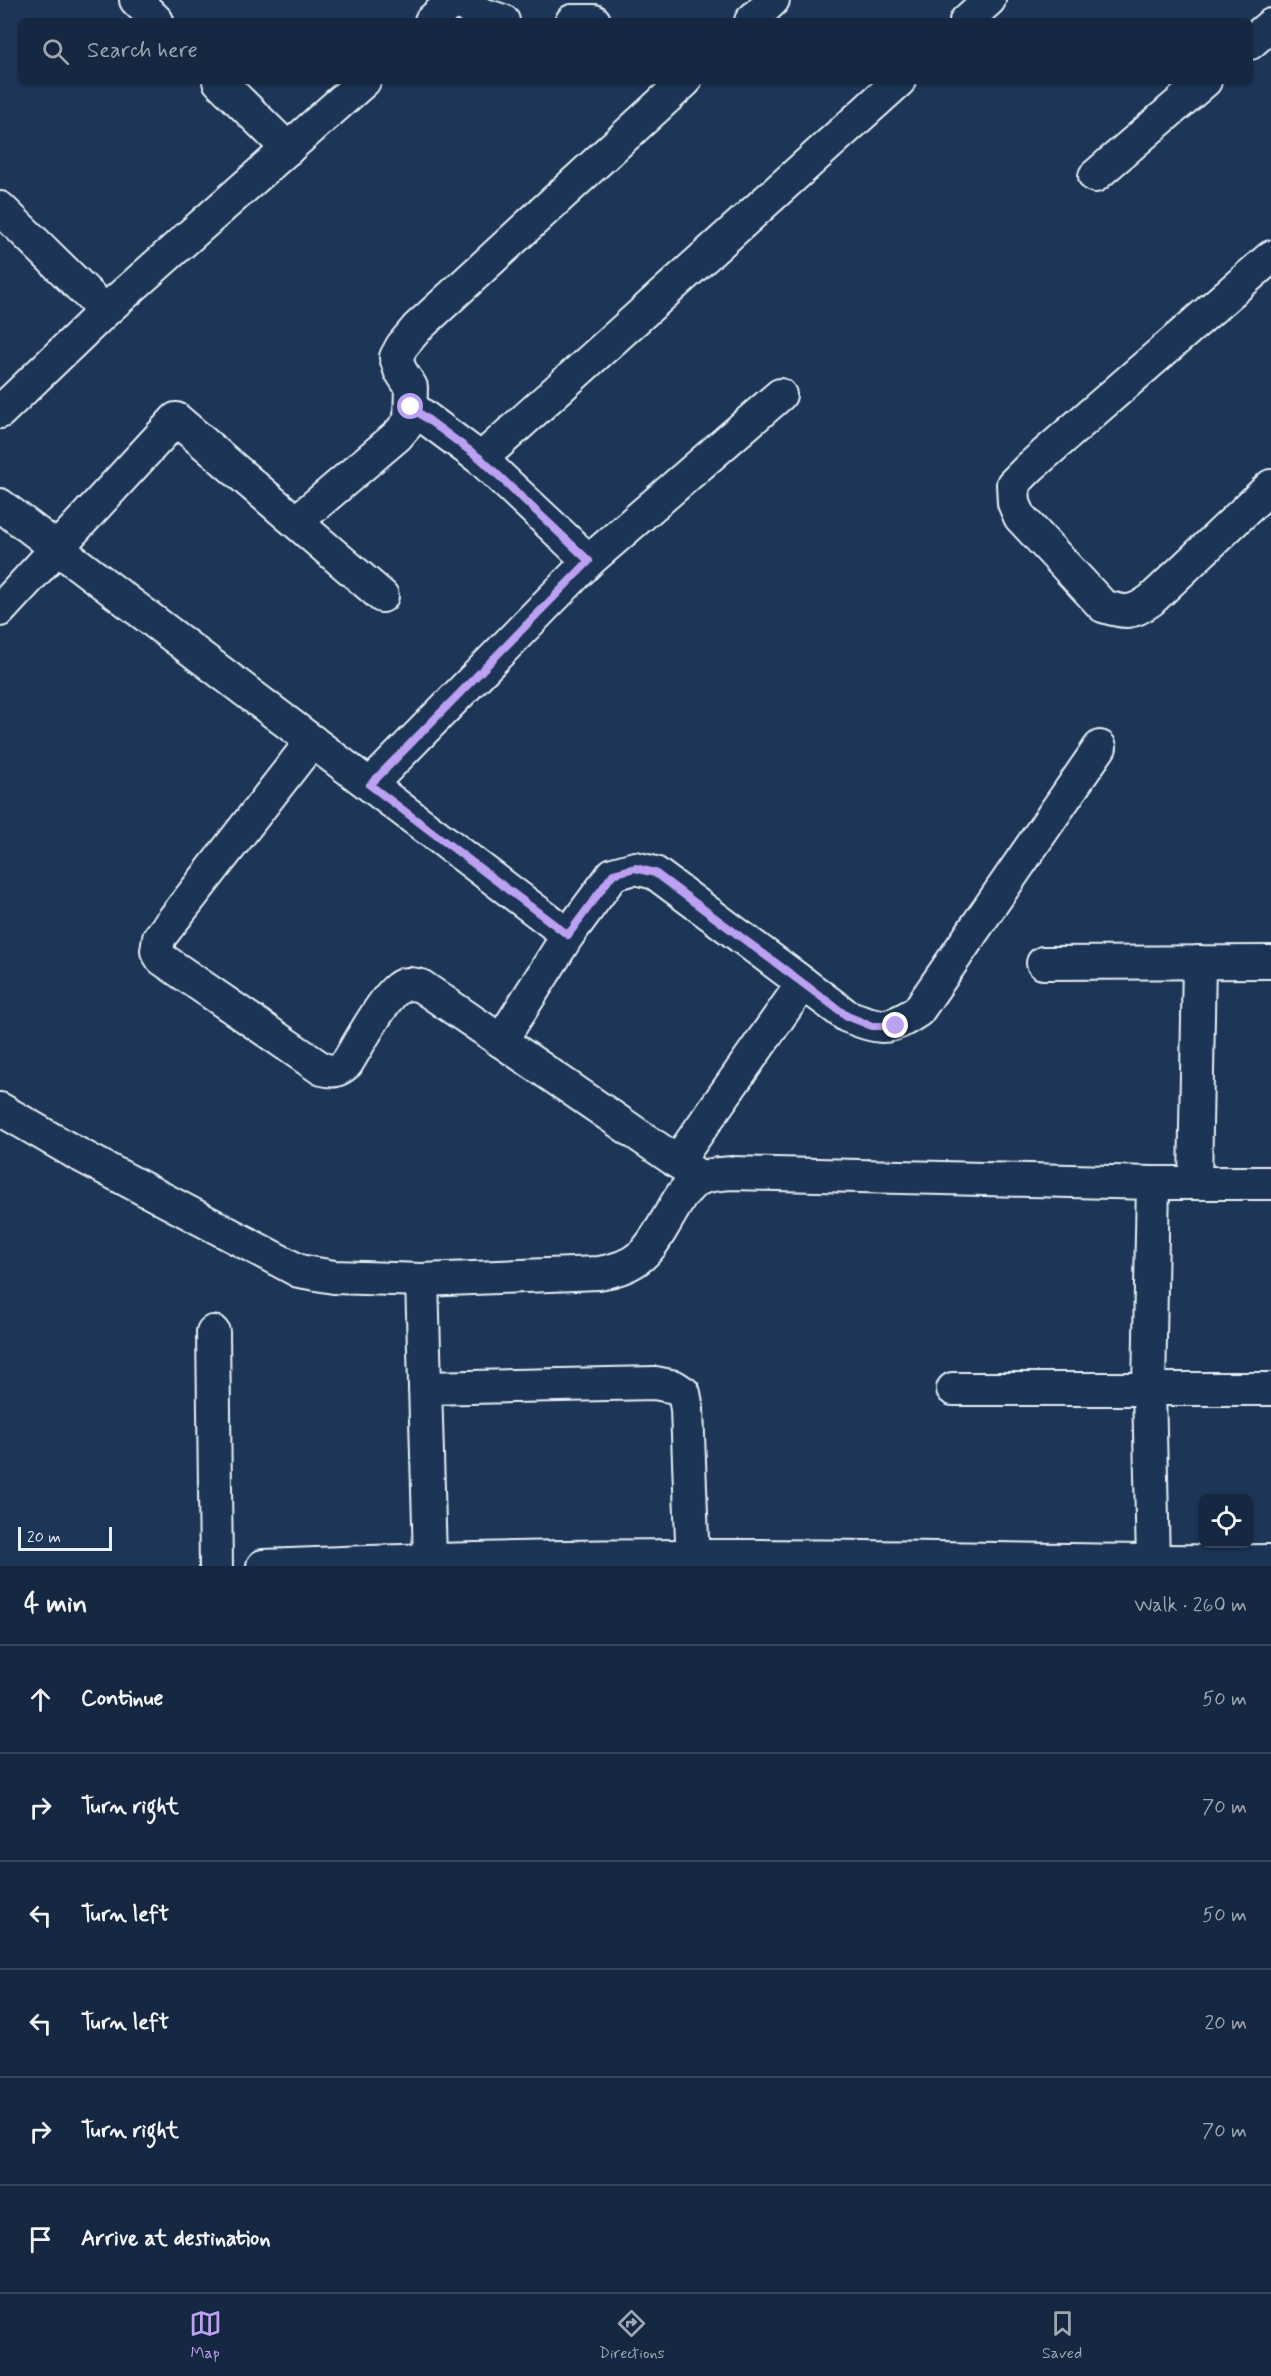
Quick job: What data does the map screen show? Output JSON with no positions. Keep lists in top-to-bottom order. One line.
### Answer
{"scale_bar":"20 m","page":{"search":"Search here","scale":"20 m","heading":["4 min","Walk · 260 m"],"list":[["Continue","50 m"],["Turn right","70 m"],["Turn left","50 m"],["Turn left","20 m"],["Turn right","70 m"],"Arrive at destination"],"nav":["Map","Directions","Saved"]}}
